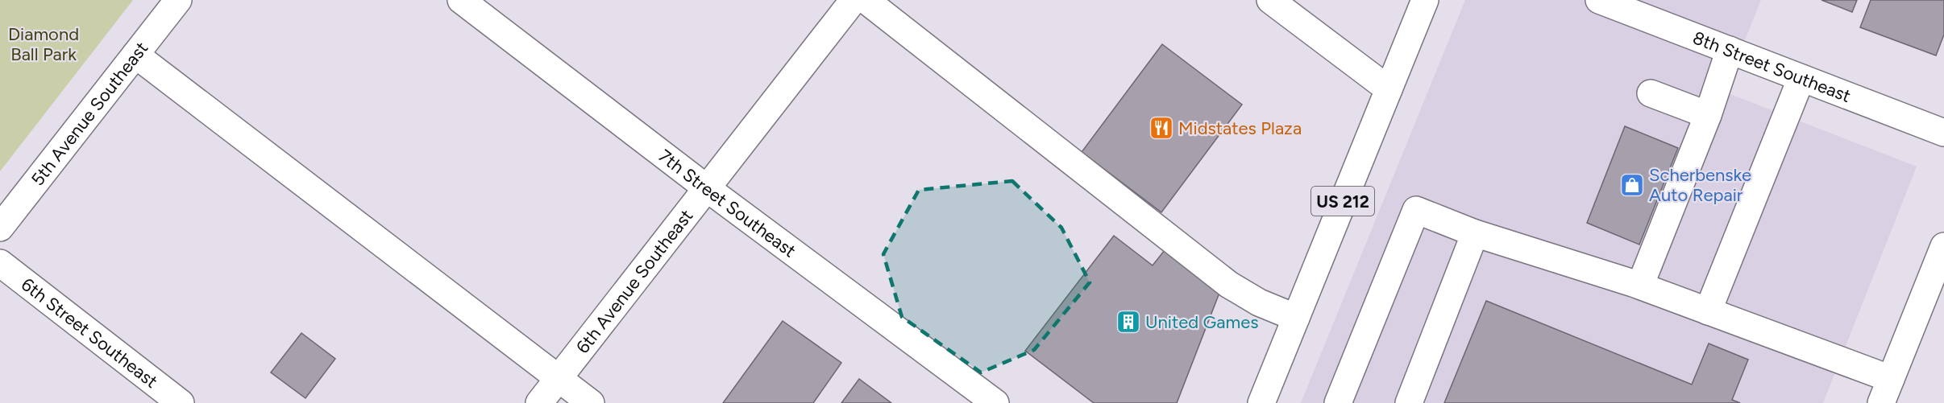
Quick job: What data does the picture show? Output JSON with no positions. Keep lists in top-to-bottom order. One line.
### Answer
{"streets":{"street":["8th Street Southeast","5th Avenue Southeast","US 212","7th Street Southeast","6th Avenue Southeast","6th Street Southeast"]},"crossings":[["7th Street Southeast","6th Avenue Southeast"]],"parks":["Diamond Ball Park"],"places":{"restaurant":["Midstates Plaza"],"shop":["Scherbenske Auto Repair"],"building":["United Games"]}}
